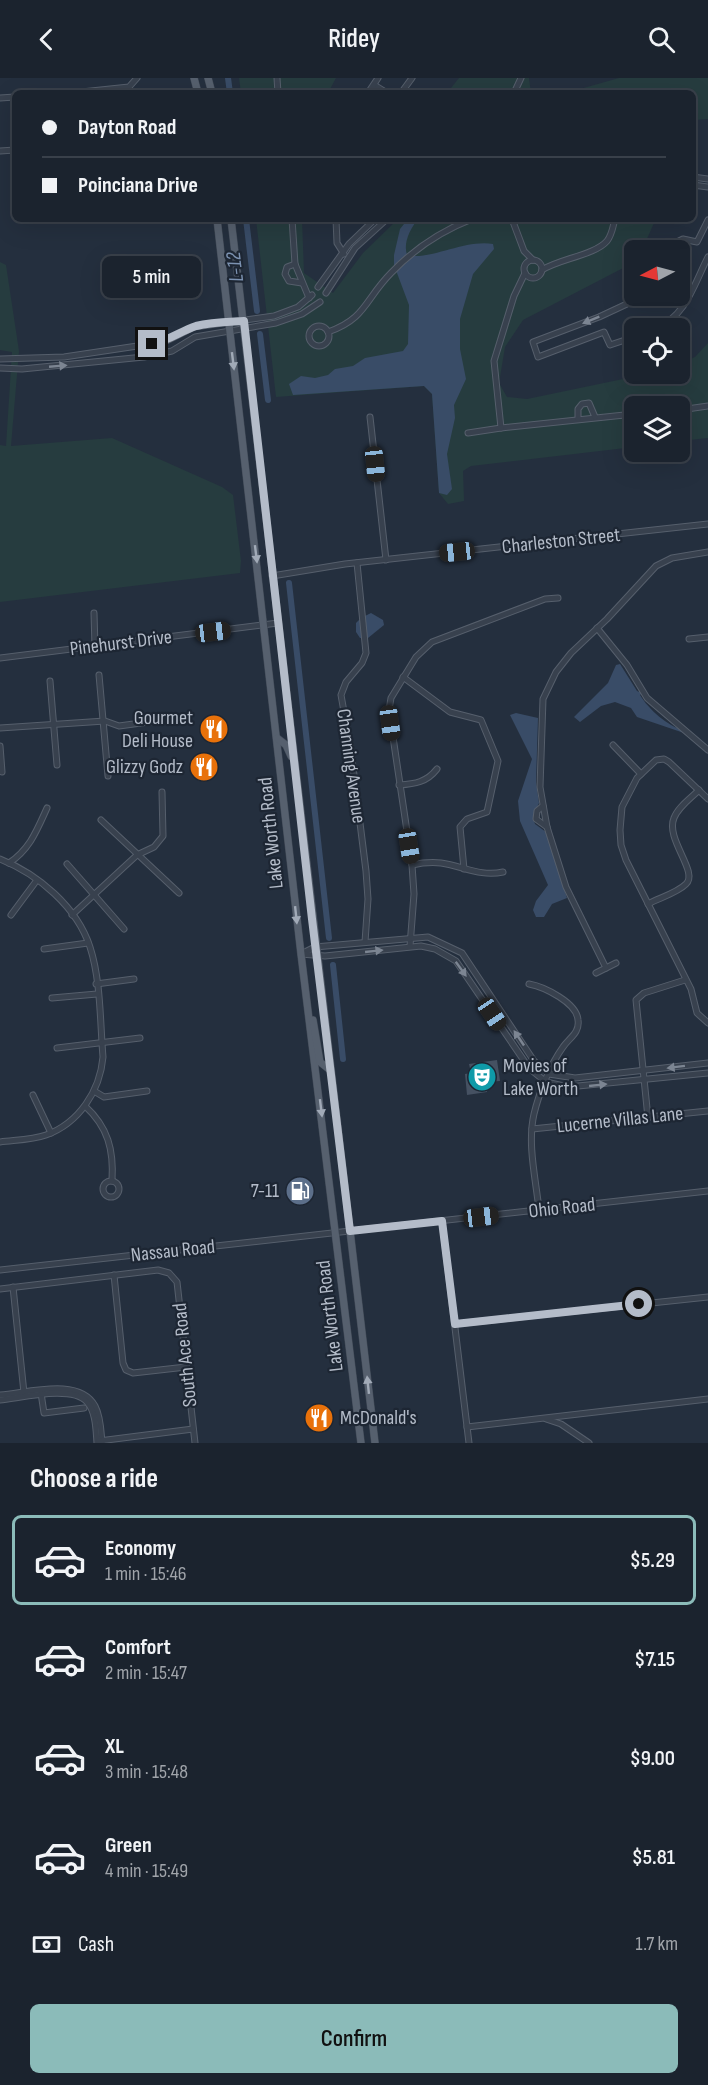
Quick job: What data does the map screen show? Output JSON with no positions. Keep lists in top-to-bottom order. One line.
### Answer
{"streets":{"main road":["Lake Worth Road"],"street":["Charleston Street","Pinehurst Drive","Channing Avenue","Lucerne Villas Lane","Ohio Road","Nassau Road","South Ace Road"]},"crossings":[["Charleston Street","Channing Avenue"],["Charleston Street","Lake Worth Road"],["Pinehurst Drive","Lake Worth Road"],["Lake Worth Road","Ohio Road"],["Lake Worth Road","Nassau Road"],["Ohio Road","Nassau Road"]],"water":["L-12"],"places":{"restaurant":["Gourmet Deli House","Glizzy Godz","McDonald's"],"theatre":["Movies of Lake Worth"],"fuel station":["7-11"]},"north":"left","page":{"header":"Ridey","banner":["Dayton Road","Poinciana Drive"],"bubble":"5 min","heading":"Choose a ride","list":[{"name":"Economy","note":"1 min · 15:46","value":"$5.29"},{"name":"Comfort","note":"2 min · 15:47","value":"$7.15"},{"name":"XL","note":"3 min · 15:48","value":"$9.00"},{"name":"Green","note":"4 min · 15:49","value":"$5.81"}],"pay":["Cash","1.7 km"],"buttons":"Confirm"}}
